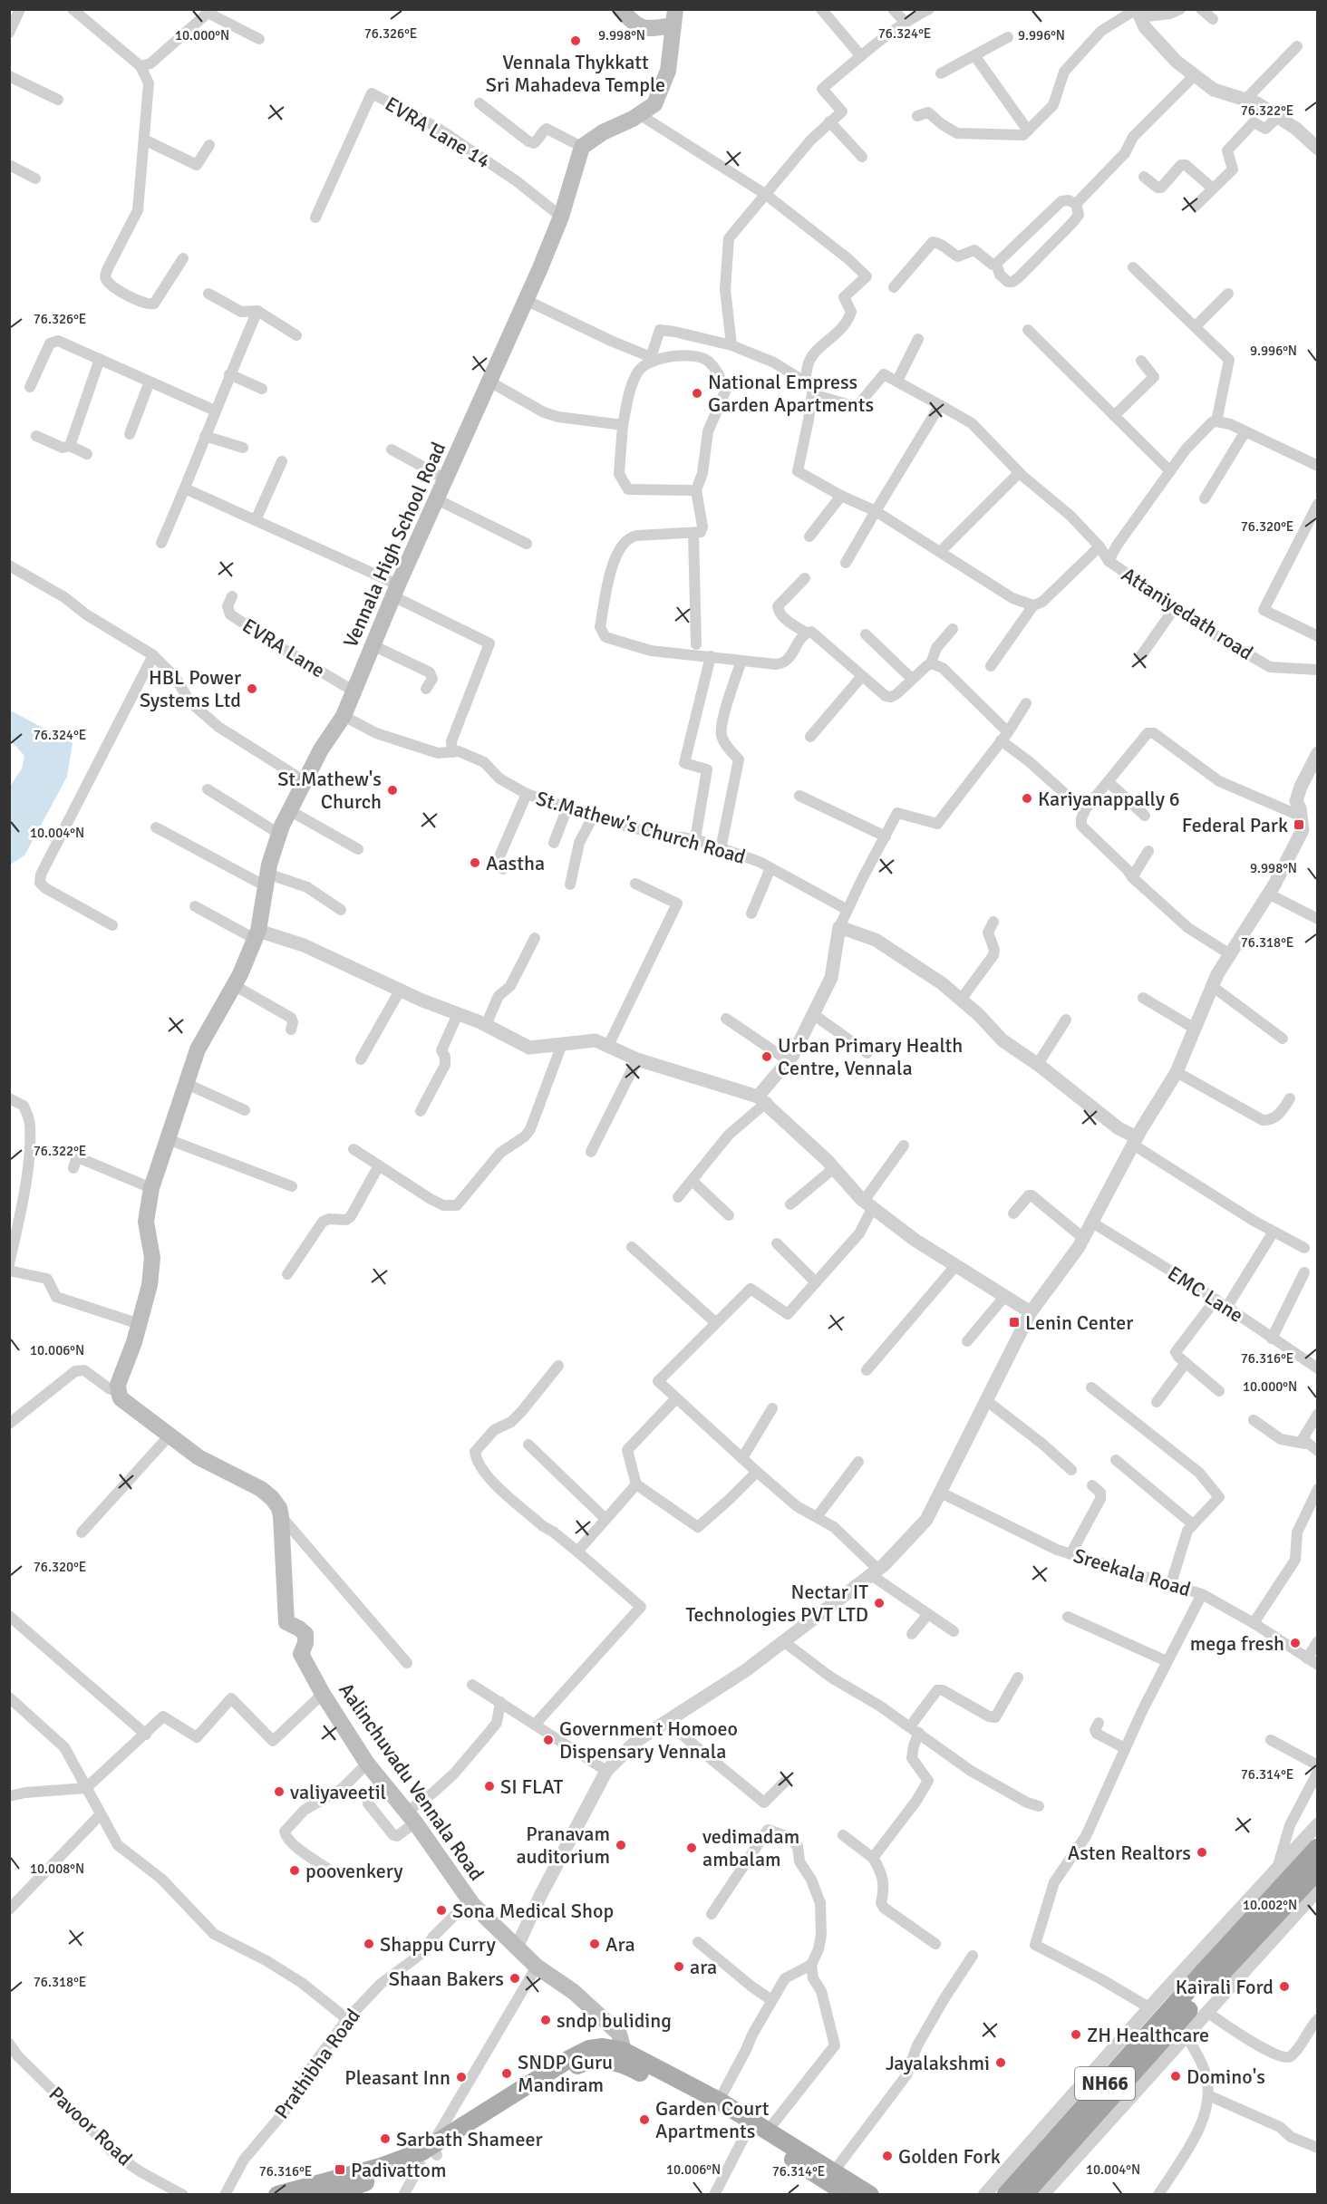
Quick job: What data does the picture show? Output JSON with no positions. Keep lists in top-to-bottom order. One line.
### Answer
{"streets":{"highway":["NH66"],"main road":["Vennala High School Road","Aalinchuvadu Vennala Road"],"street":["EVRA Lane 14","Attaniyedath road","EVRA Lane","St.Mathew's Church Road","EMC Lane","Sreekala Road","Prathibha Road","Pavoor Road"]},"crossings":[["EVRA Lane 14","Vennala High School Road"],["Vennala High School Road","EVRA Lane"],["Vennala High School Road","St.Mathew's Church Road"],["Aalinchuvadu Vennala Road","Prathibha Road"]],"places":{"other":["Vennala Thykkatt Sri Mahadeva Temple","National Empress Garden Apartments","HBL Power Systems Ltd","St.Mathew's Church","Kariyanappally 6","Aastha","Urban Primary Health Centre, Vennala","Nectar IT Technologies PVT LTD","mega fresh","Government Homoeo Dispensary Vennala","SI FLAT","valiyaveetil","Pranavam auditorium","vedimadam ambalam","Asten Realtors","poovenkery","Sona Medical Shop","Shappu Curry","Ara","ara","Shaan Bakers","Kairali Ford","sndp buliding","ZH Healthcare","Jayalakshmi","SNDP Guru Mandiram","Domino's","Pleasant Inn","Garden Court Apartments","Sarbath Shameer","Golden Fork"],"transit":["Federal Park","Lenin Center","Padivattom"]},"coordinates":["76.326°E","76.324°E","10.000°N","9.998°N","9.996°N","76.322°E","76.320°E","10.004°N","76.318°E","10.006°N","76.316°E","76.314°E","10.008°N","10.002°N"]}
